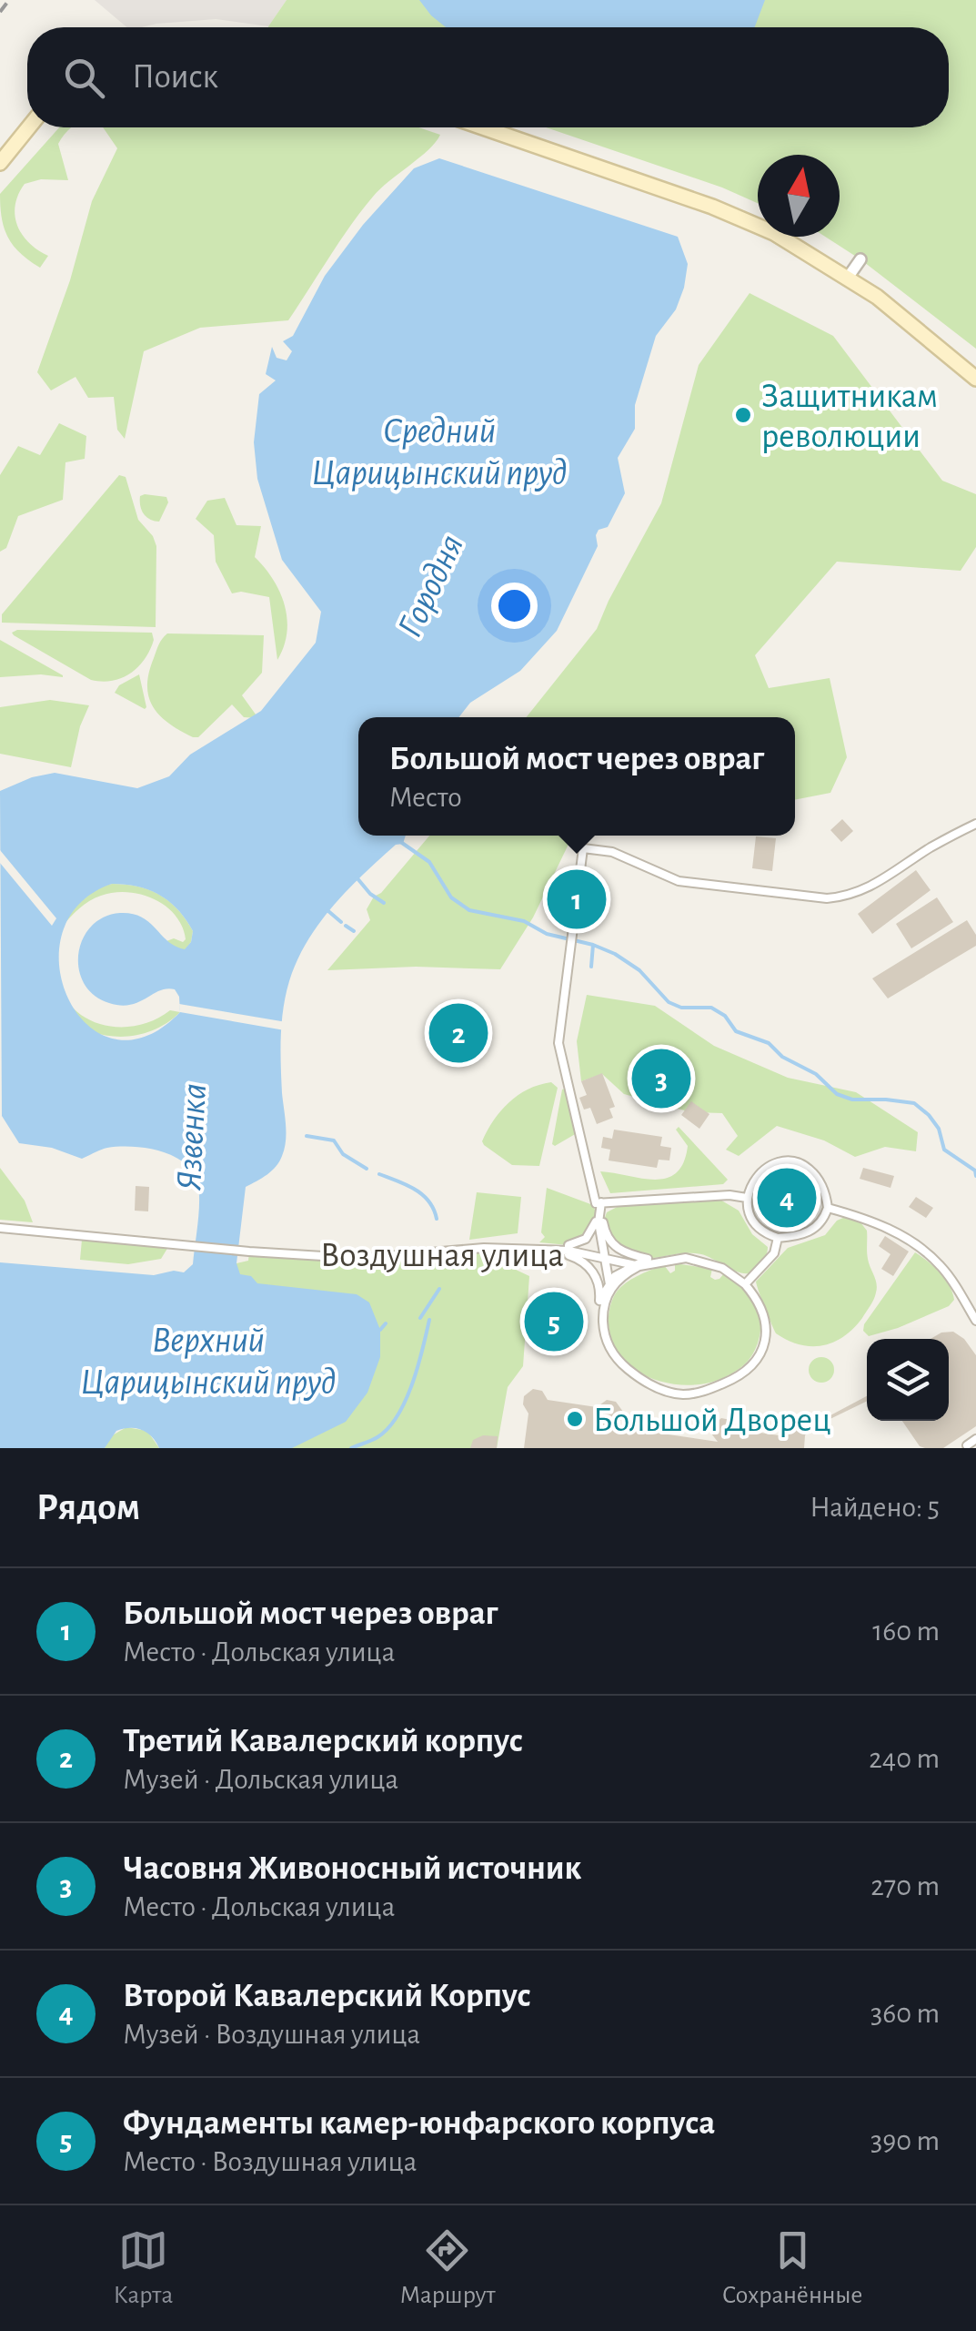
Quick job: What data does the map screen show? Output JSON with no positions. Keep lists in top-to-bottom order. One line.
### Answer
{"streets":{"street":["Воздушная улица"]},"water":["Средний Царицынский пруд","Городня","Язвенка","Верхний Царицынский пруд"],"places":["Защитникам революции","Большой Дворец"],"north":"top","page":{"search":"Поиск","popup":["Большой мост через овраг","Место"],"pins":["1","2","3","4","5"],"heading":["Рядом","Найдено: 5"],"list":[{"mark":"1","name":"Большой мост через овраг","note":"Место · Дольская улица","value":"160 m"},{"mark":"2","name":"Третий Кавалерский корпус","note":"Музей · Дольская улица","value":"240 m"},{"mark":"3","name":"Часовня Живоносный источник","note":"Место · Дольская улица","value":"270 m"},{"mark":"4","name":"Второй Кавалерский Корпус","note":"Музей · Воздушная улица","value":"360 m"},{"mark":"5","name":"Фундаменты камер-юнфарского корпуса","note":"Место · Воздушная улица","value":"390 m"}],"nav":["Карта","Маршрут","Сохранённые"]}}
